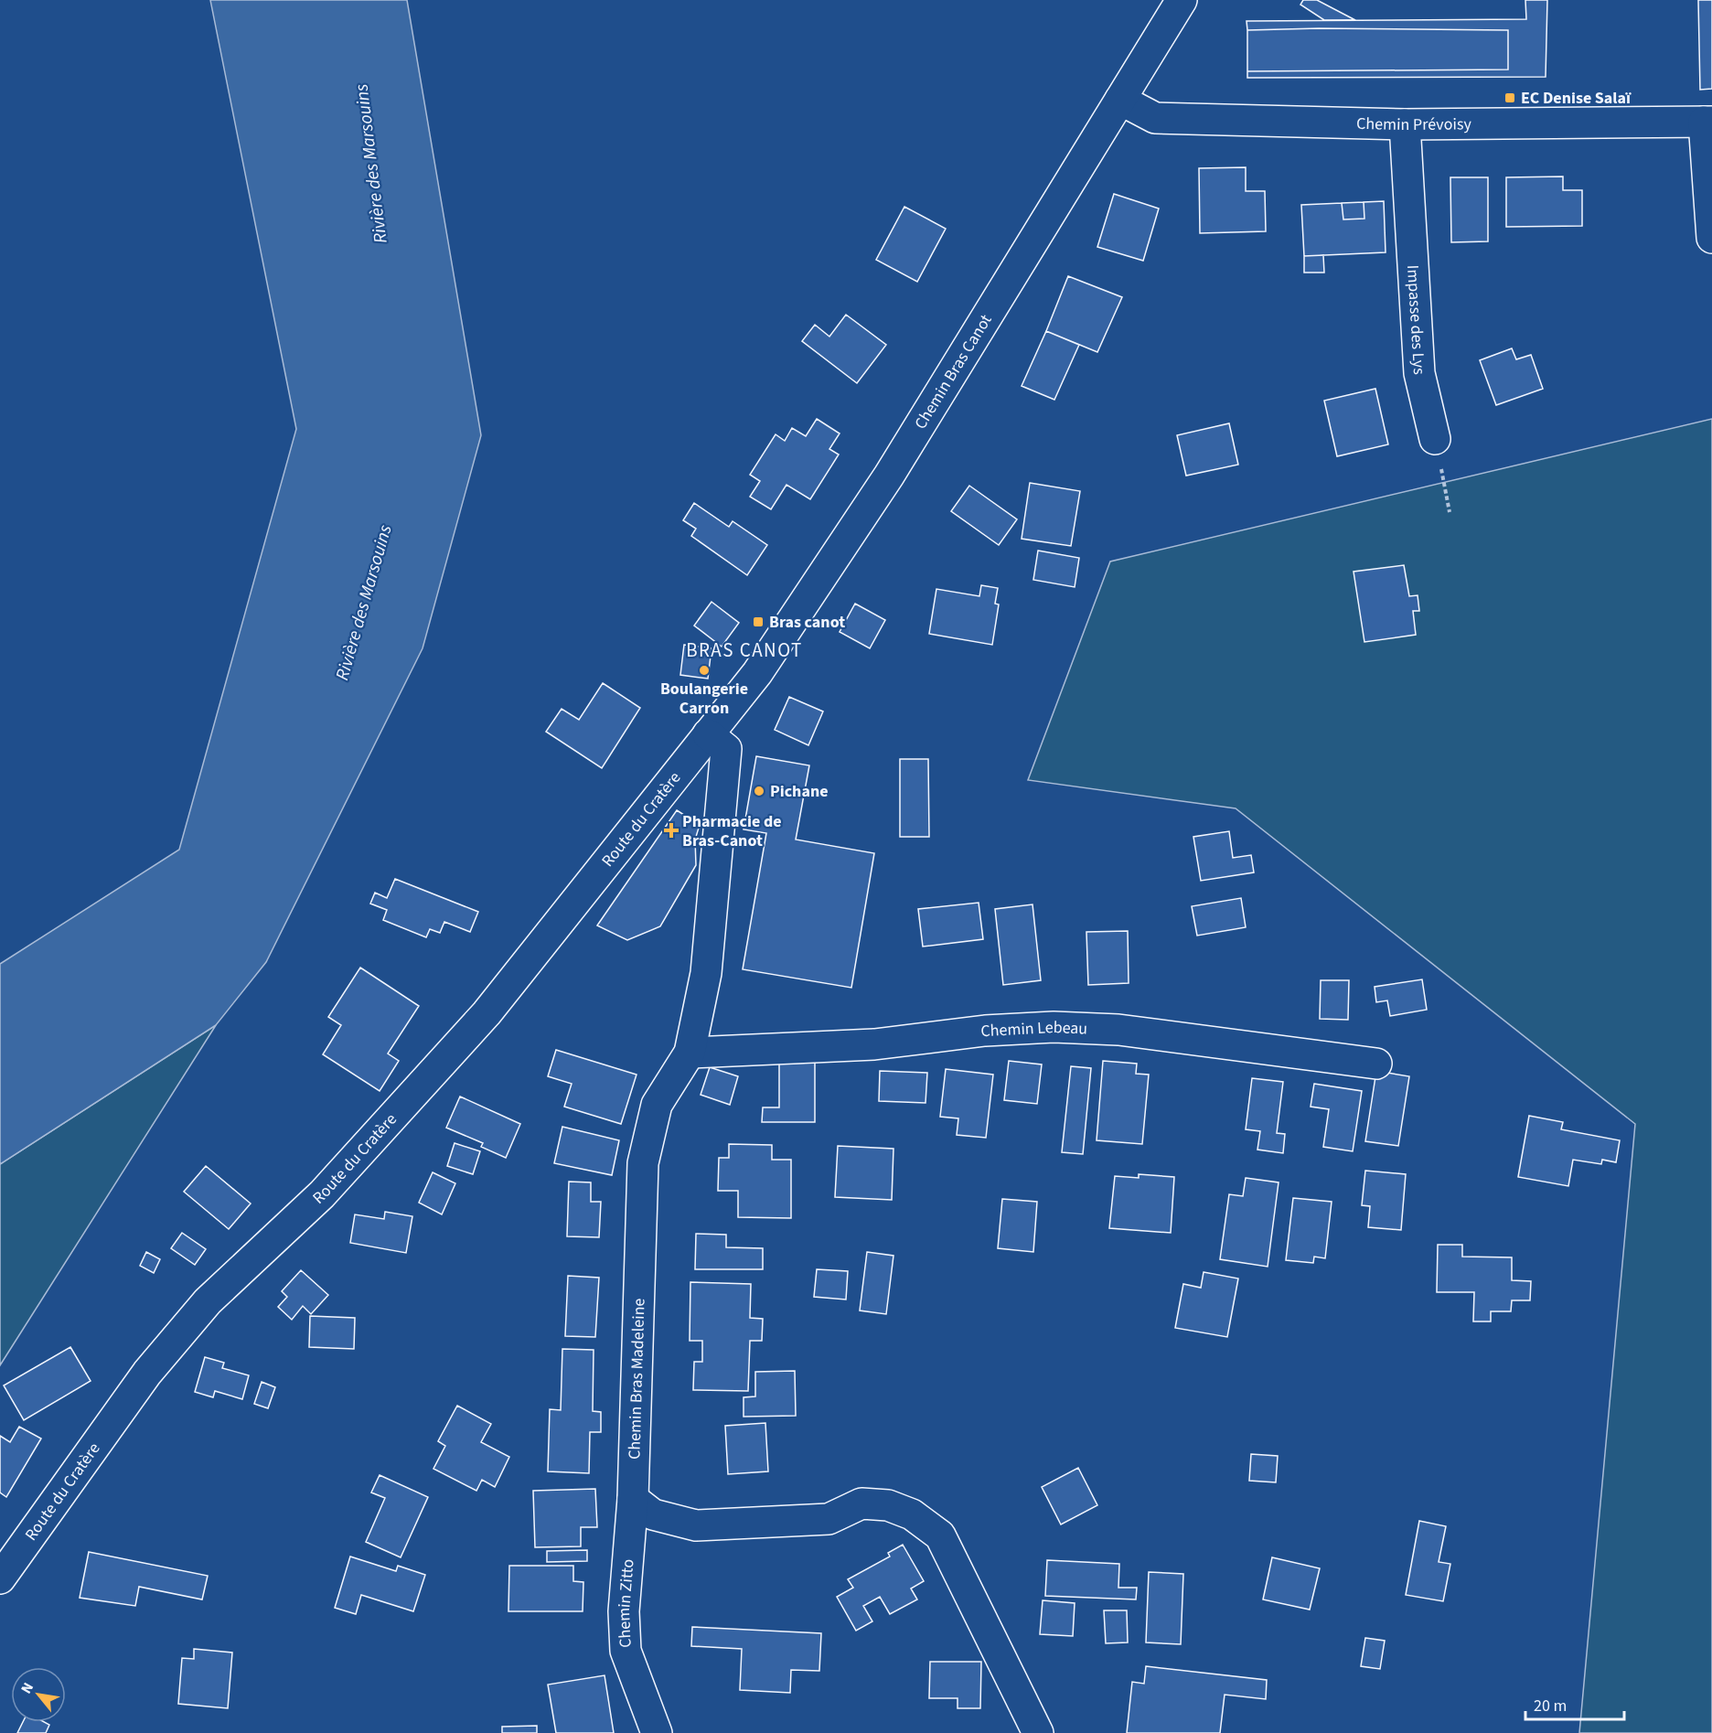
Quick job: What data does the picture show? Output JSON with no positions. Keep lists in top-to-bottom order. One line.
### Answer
{"streets":{"street":["Chemin Prévoisy","Impasse des Lys","Chemin Bras Canot","Route du Cratère","Chemin Lebeau","Chemin Bras Madeleine","Chemin Zitto"]},"crossings":[["Chemin Prévoisy","Impasse des Lys"],["Chemin Prévoisy","Chemin Bras Canot"],["Chemin Bras Canot","Route du Cratère"],["Chemin Bras Canot","Chemin Bras Madeleine"],["Route du Cratère","Chemin Bras Madeleine"],["Chemin Lebeau","Chemin Bras Madeleine"],["Chemin Bras Madeleine","Chemin Zitto"]],"districts":["BRAS CANOT"],"water":["Rivière des Marsouins"],"places":{"transit":["EC Denise Salaï","Bras canot"],"other":["Boulangerie Carron","Pichane"],"health":["Pharmacie de Bras-Canot"]},"scale_bar":"20 m","north":"top left"}
